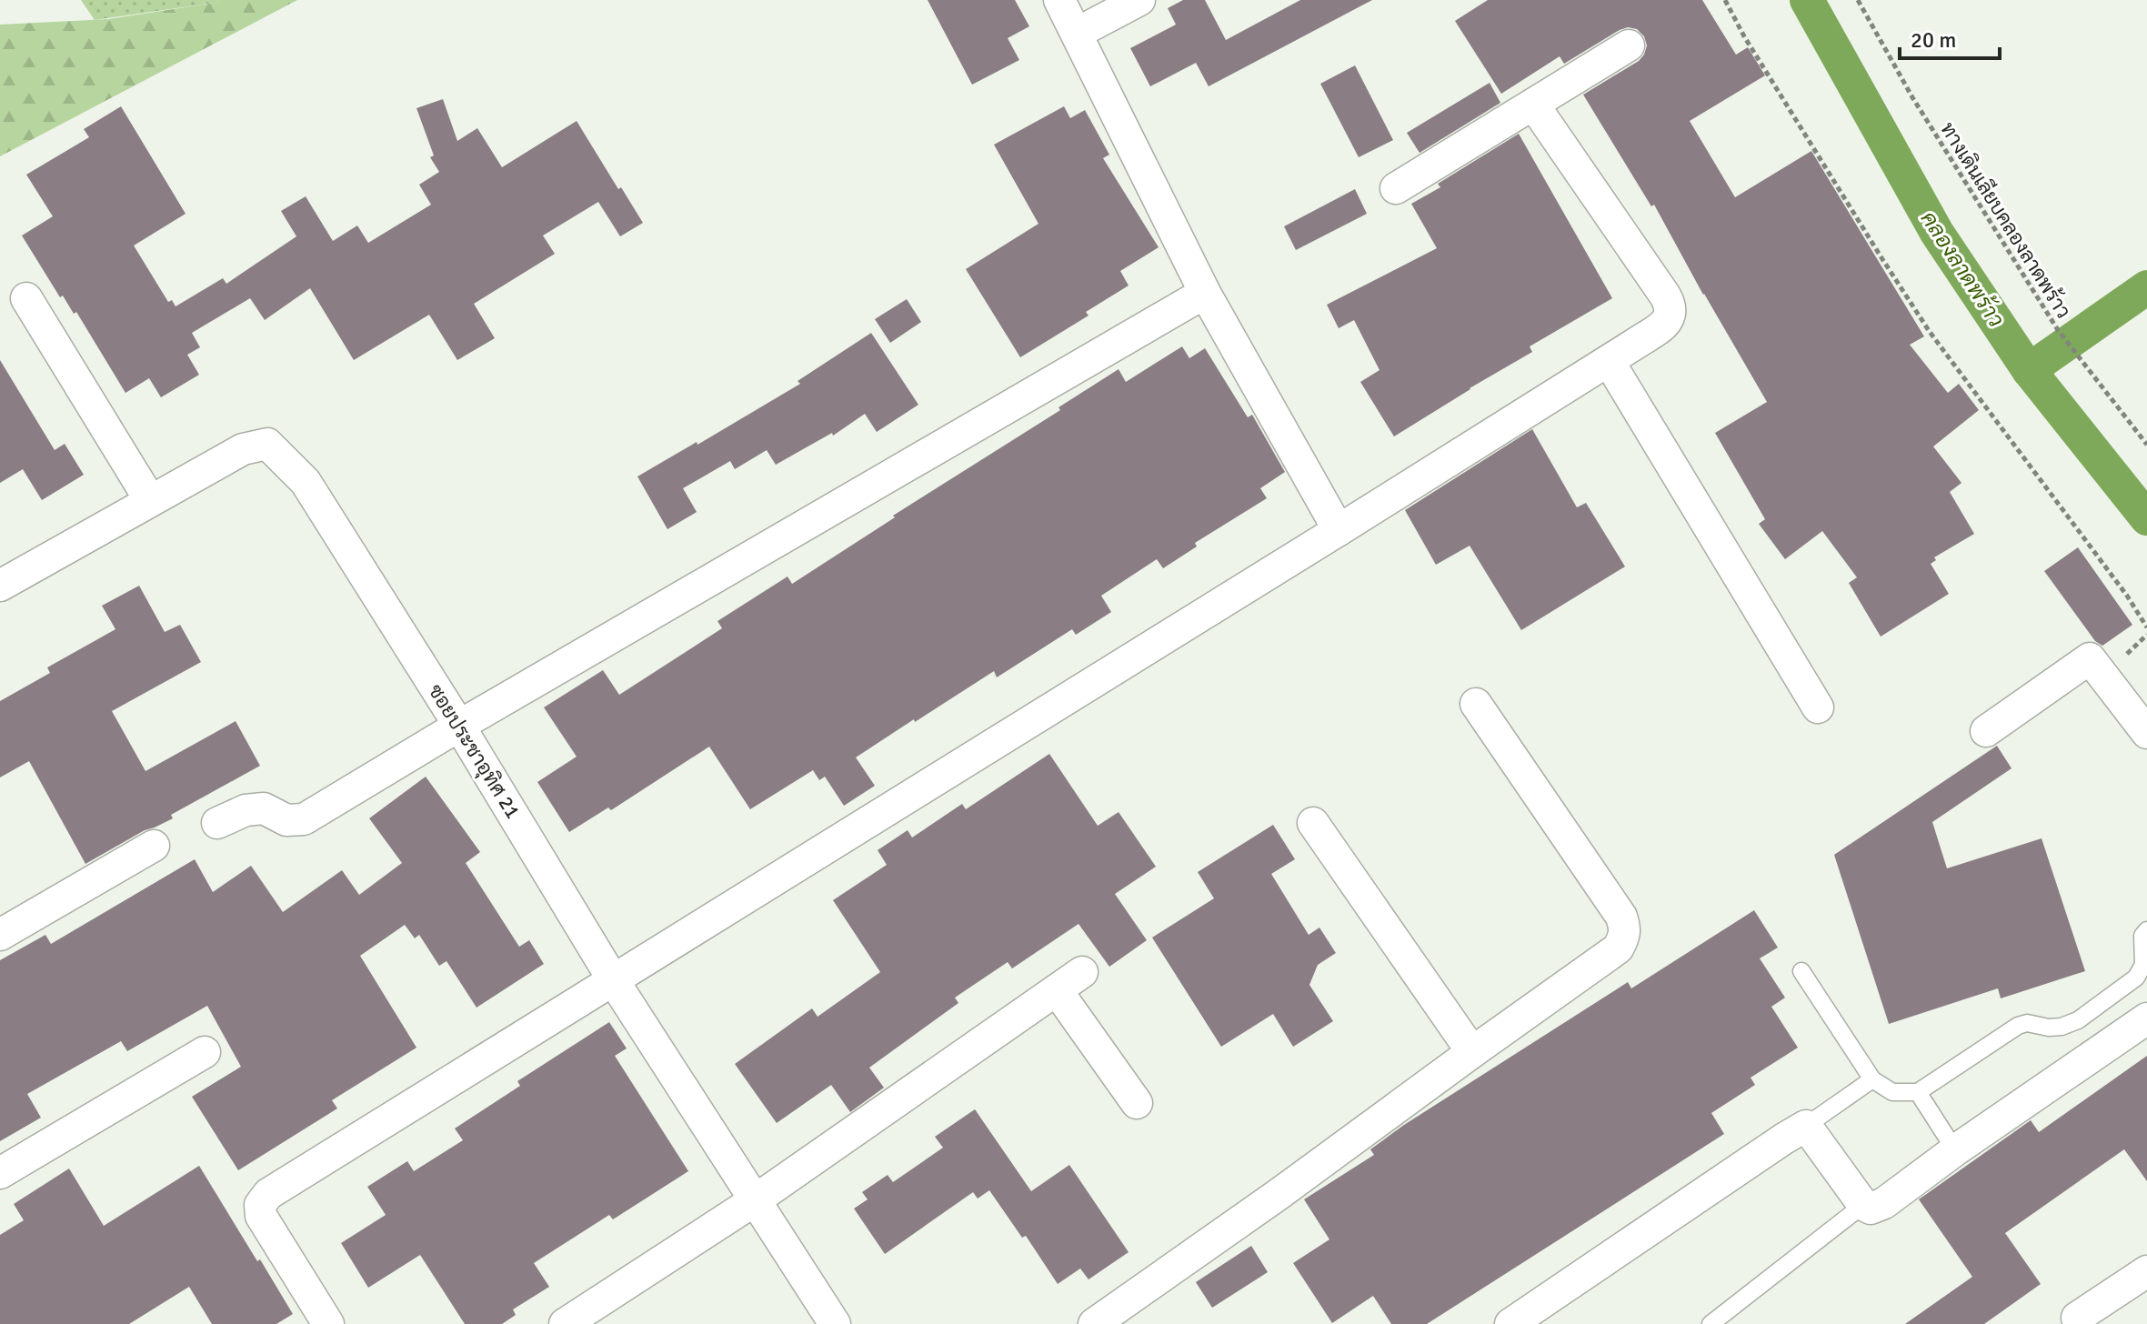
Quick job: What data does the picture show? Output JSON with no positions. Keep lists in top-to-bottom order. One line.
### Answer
{"streets":{"street":["ซอยประชาอุทิศ 21"],"path":["ทางเดินเลียบคลองลาดพร้าว"]},"water":["คลองลาดพร้าว"],"scale_bar":"20 m"}
